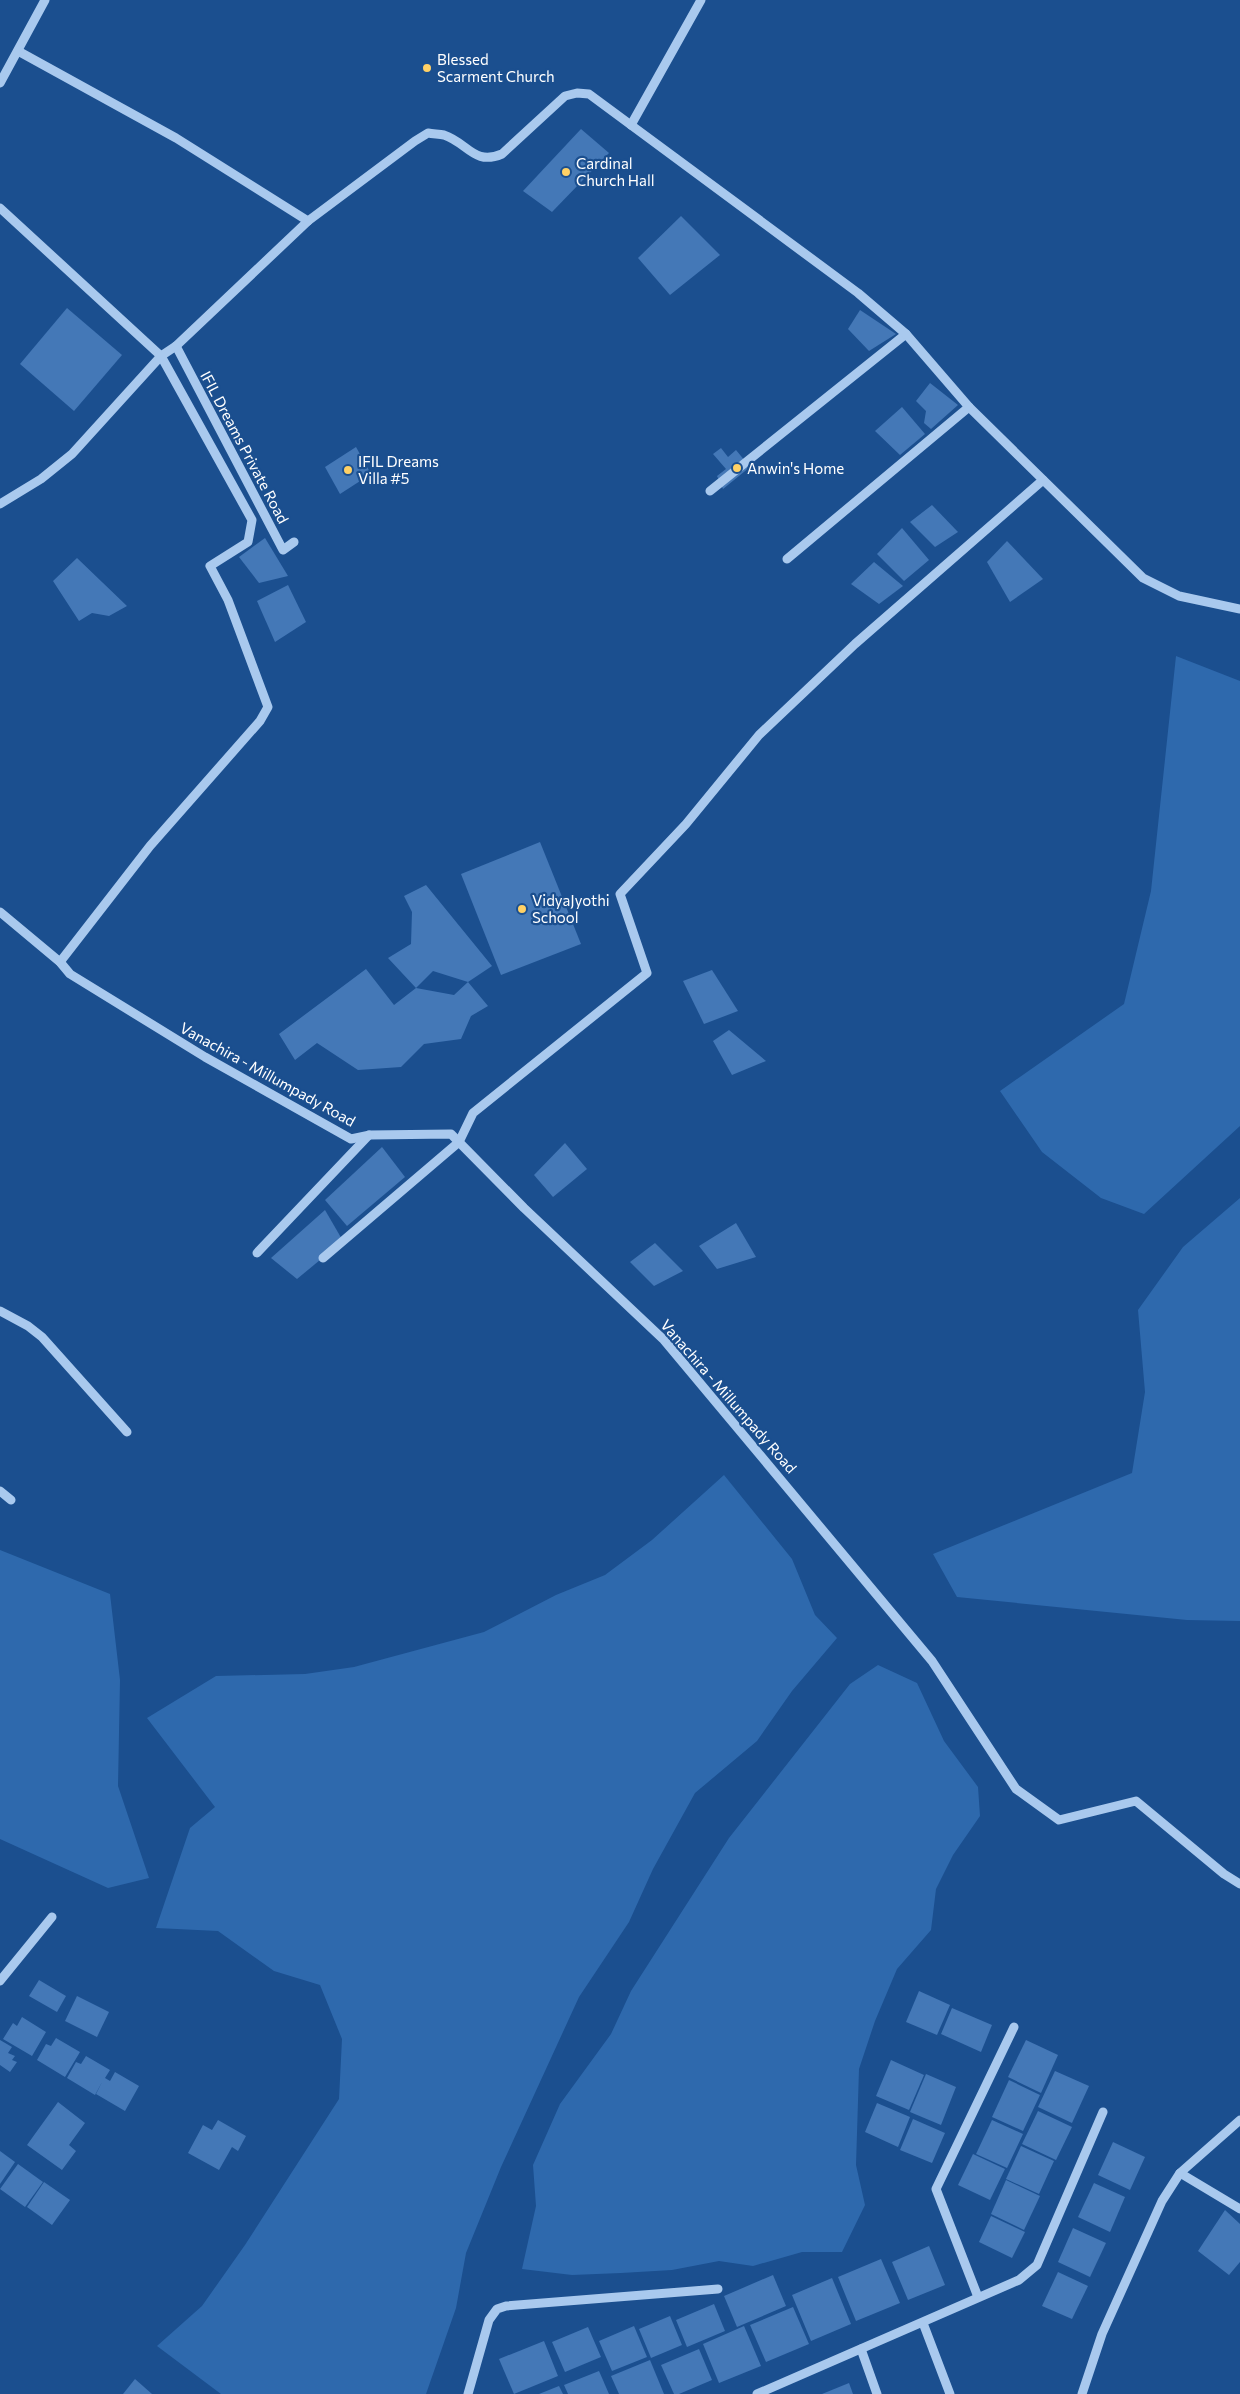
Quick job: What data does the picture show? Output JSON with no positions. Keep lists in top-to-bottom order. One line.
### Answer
{"streets":{"street":["IFIL Dreams Private Road","Vanachira - Millumpady Road"]},"places":["Blessed Scarment Church","Cardinal Church Hall","Anwin's Home","IFIL Dreams Villa #5","VidyaJyothi School"]}
